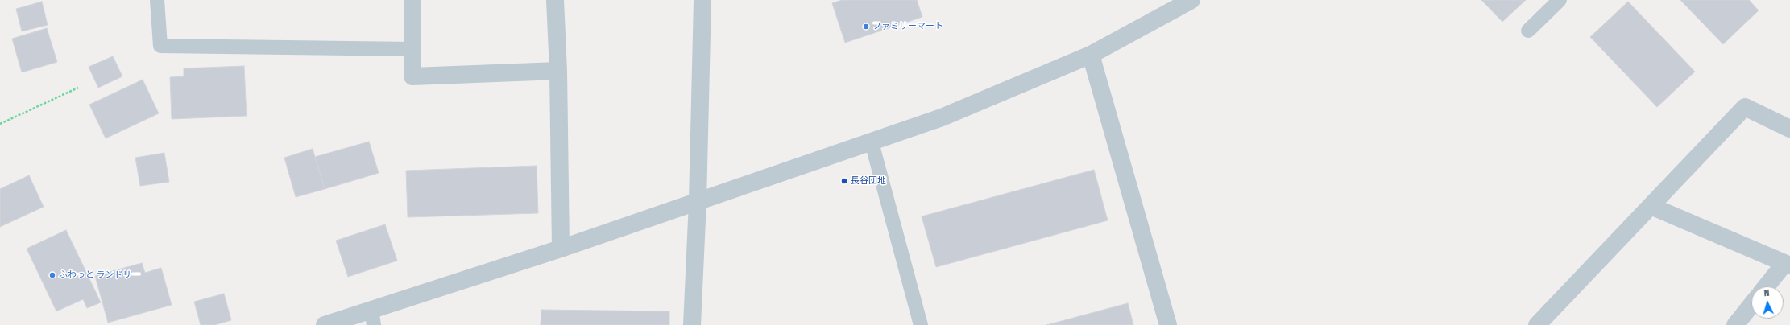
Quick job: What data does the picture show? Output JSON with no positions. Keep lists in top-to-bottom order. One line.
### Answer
{"places":["ファミリーマート","長谷団地","ふわっと ランドリー"],"north":"top"}
